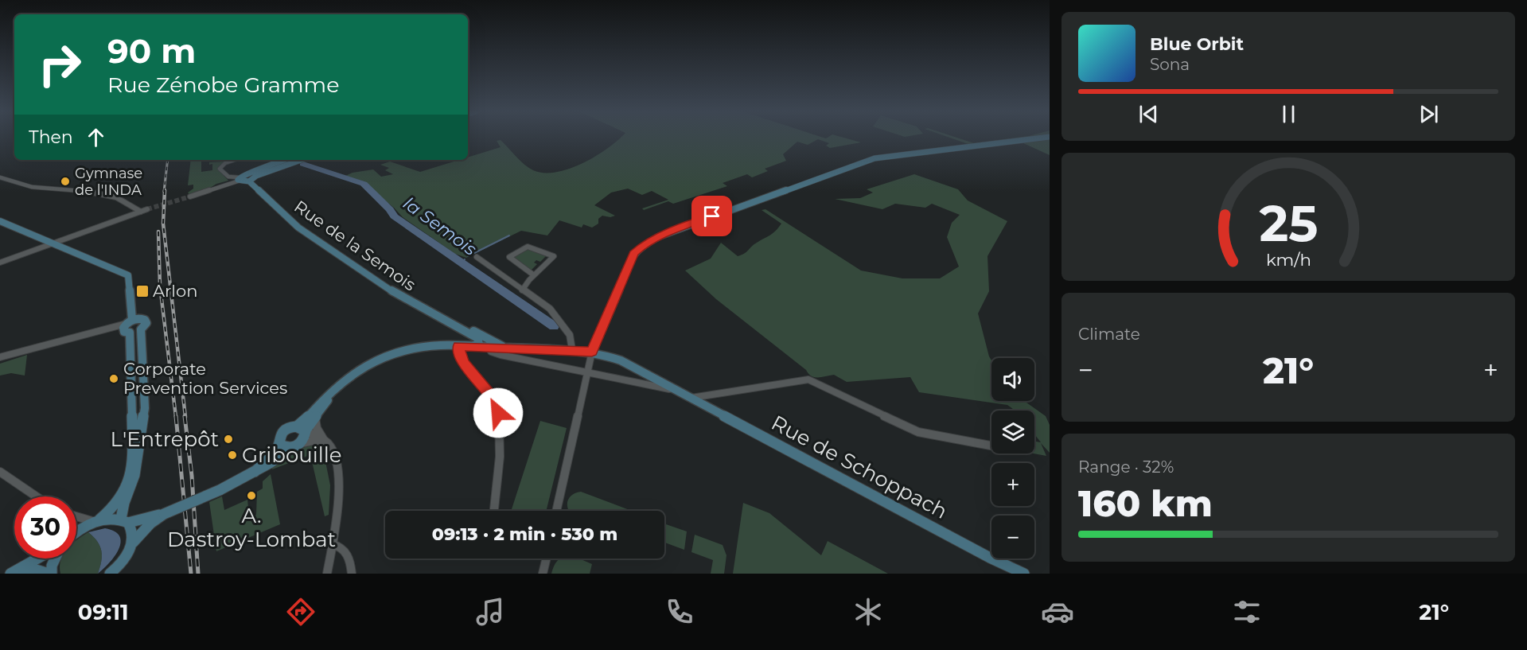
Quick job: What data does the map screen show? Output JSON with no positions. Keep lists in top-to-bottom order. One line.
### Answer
{"streets":{"main road":["Rue de la Semois","Rue de Schoppach"]},"crossings":[["Rue de la Semois","Rue de Schoppach"]],"water":["la Semois"],"places":{"other":["Gymnase de l'INDA","Corporate Prevention Services","L'Entrepôt","Gribouille","A. Dastroy-Lombat"],"transit":["Arlon"]},"page":{"turn":["90 m","Rue Zénobe Gramme"],"song":["Blue Orbit","Sona"],"then":"Then","tile":["Climate",["Range · 32%","160 km"]],"heat":["−","21°","+"],"map_buttons":["+","−"],"limit":"30","trip":"09:13 · 2 min · 530 m","tabs":["09:11","21°"],"gauge":["25","km/h"]}}
